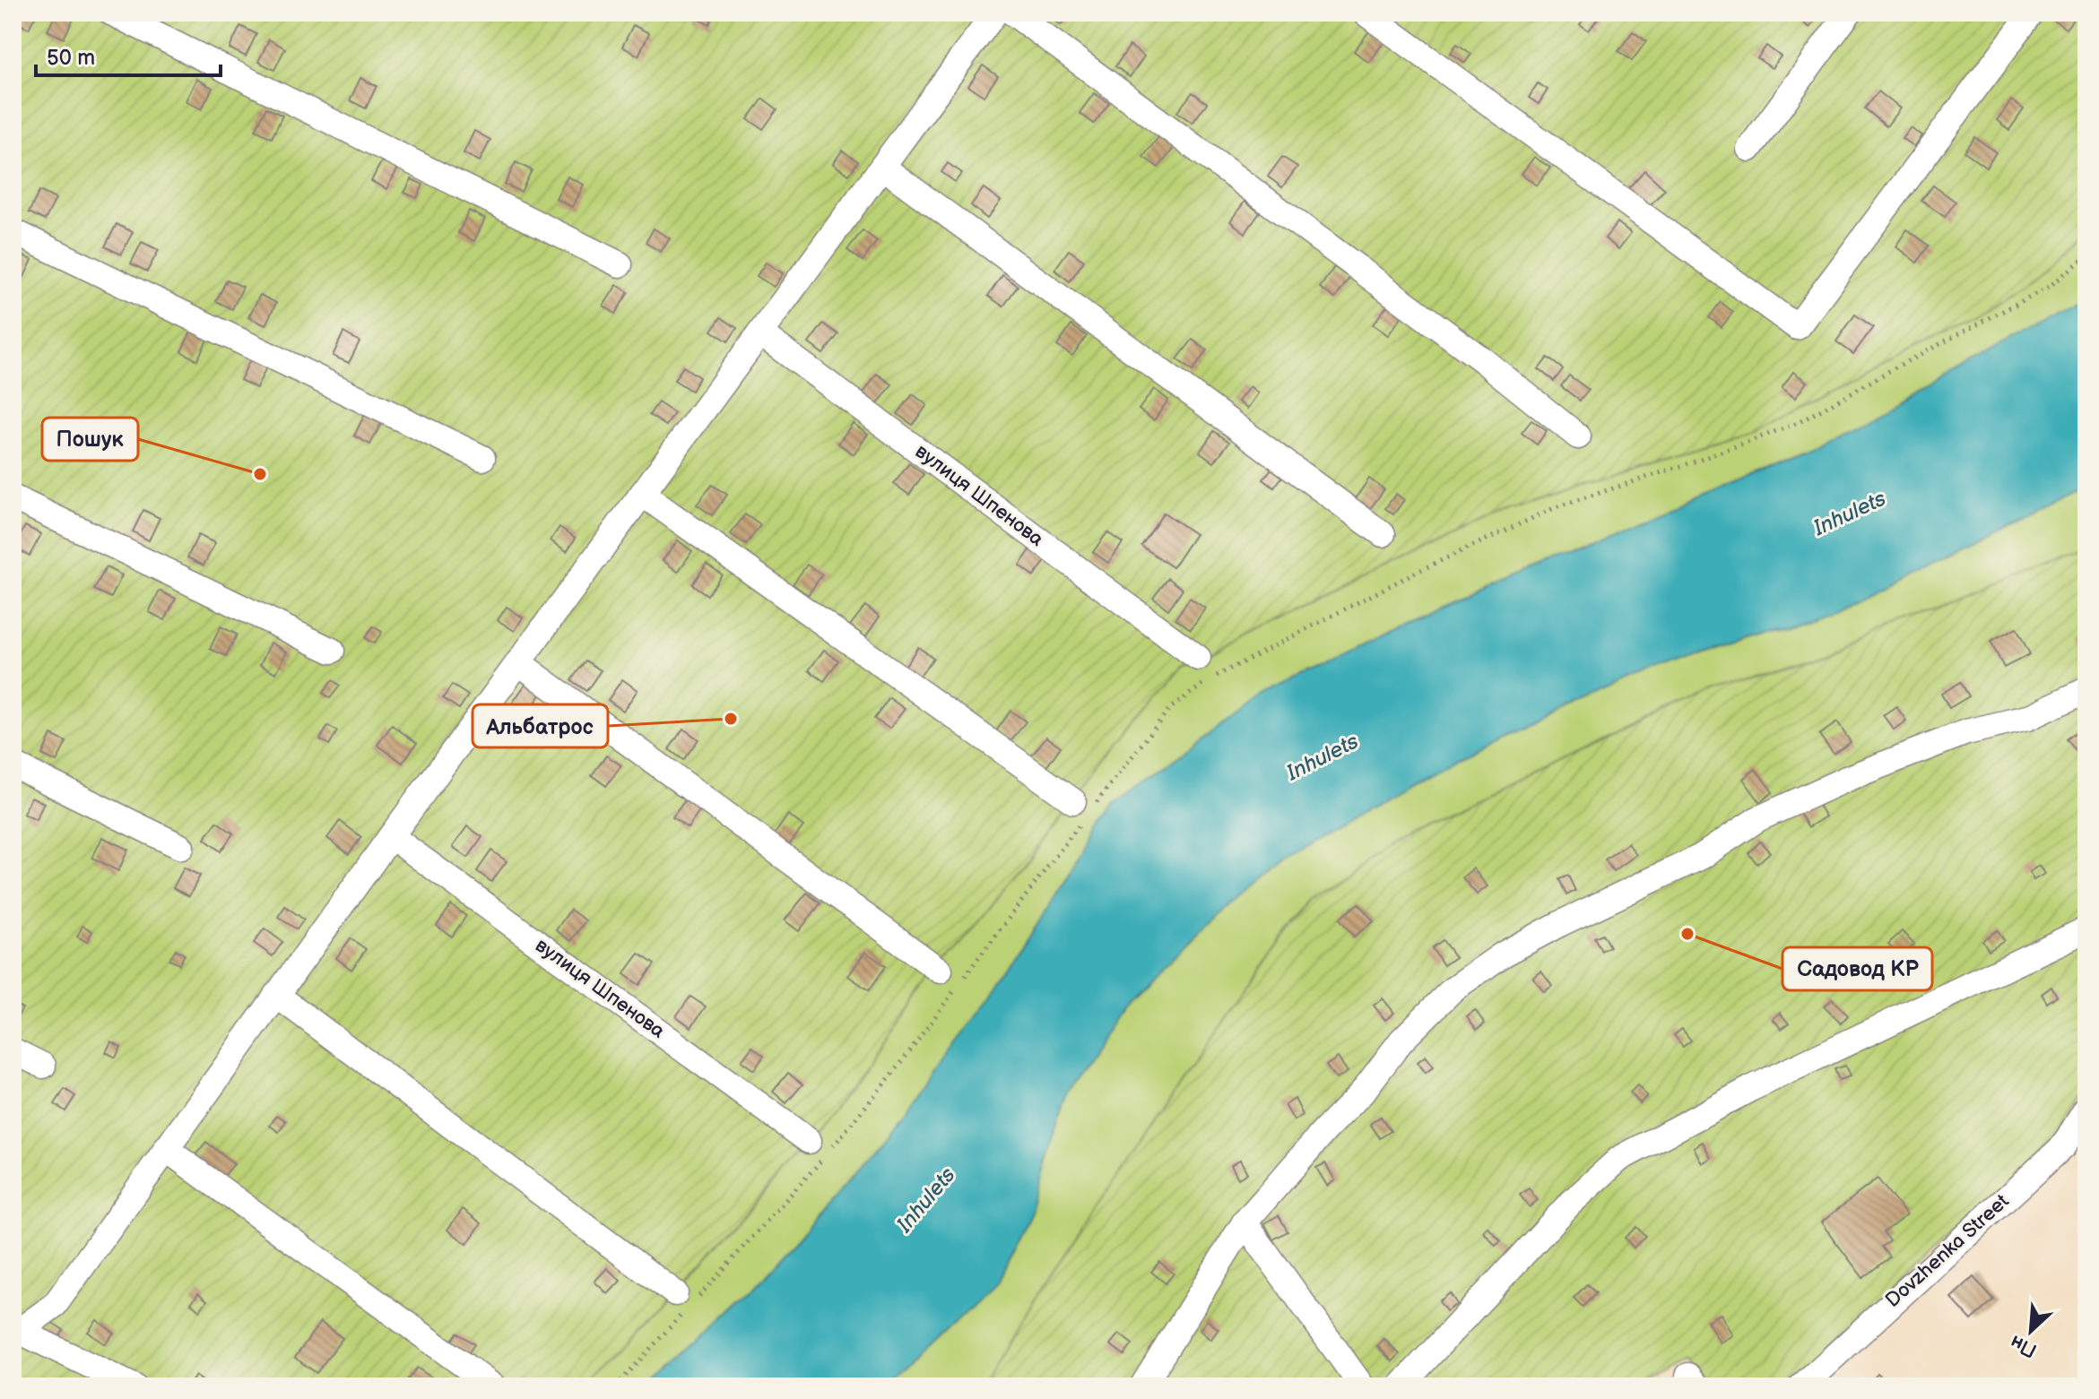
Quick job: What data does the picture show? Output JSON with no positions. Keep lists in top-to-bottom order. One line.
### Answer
{"streets":{"street":["вулиця Шпенова","Dovzhenka Street"]},"water":["Inhulets"],"places":["Пошук","Альбатрос","Садовод КР"],"scale_bar":"50 m","north":"bottom left"}
